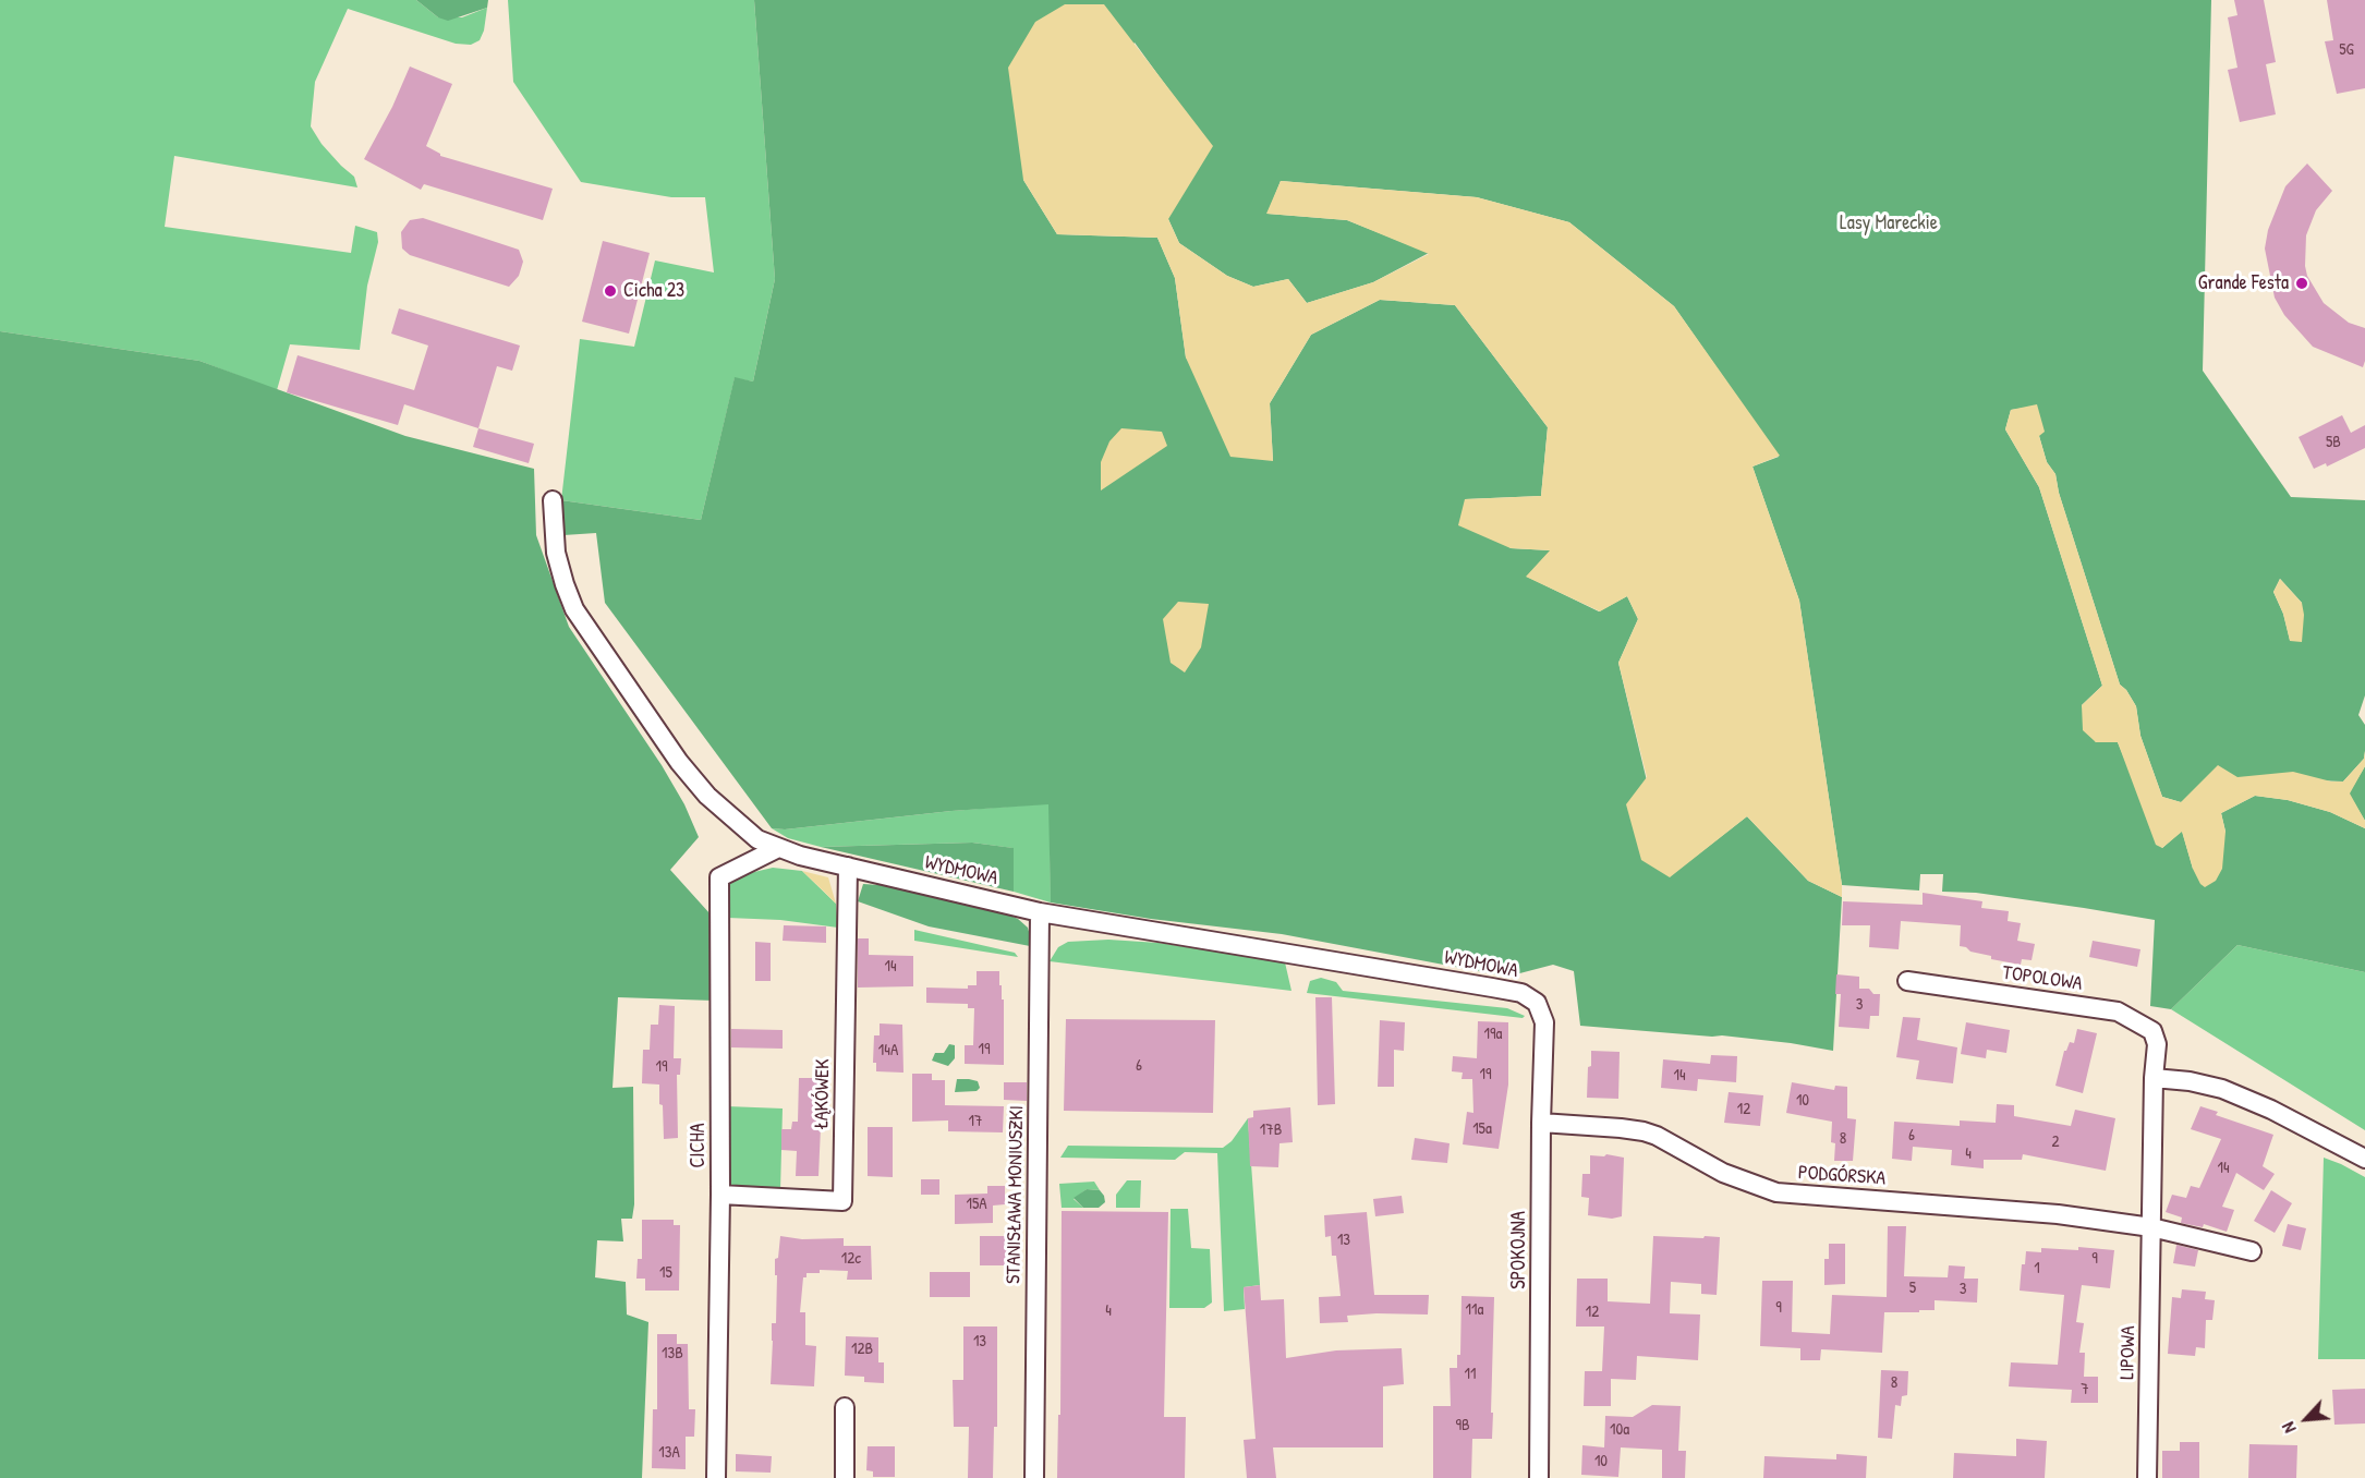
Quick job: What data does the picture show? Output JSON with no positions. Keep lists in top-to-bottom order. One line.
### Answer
{"streets":{"street":["WYDMOWA","TOPOLOWA","ŁĄKÓWEK","CICHA","PODGÓRSKA","STANISŁAWA MONIUSZKI","SPOKOJNA","LIPOWA"]},"crossings":[["WYDMOWA","ŁĄKÓWEK"],["WYDMOWA","CICHA"],["WYDMOWA","STANISŁAWA MONIUSZKI"],["WYDMOWA","SPOKOJNA"],["TOPOLOWA","LIPOWA"],["ŁĄKÓWEK","CICHA"],["PODGÓRSKA","SPOKOJNA"],["PODGÓRSKA","LIPOWA"]],"parks":["Lasy Mareckie"],"places":["Grande Festa","Cicha 23"],"house_numbers":["5G","5B","14","3","19a","19","14A","6","19","19","14","10","12","17","15a","17B","6","8","2","4","14","15A","13","12c","9","1","15","5","3","9","11a","4","12","13","12B","13B","11","8","7","9B","10a","13A","10"],"north":"bottom left"}
